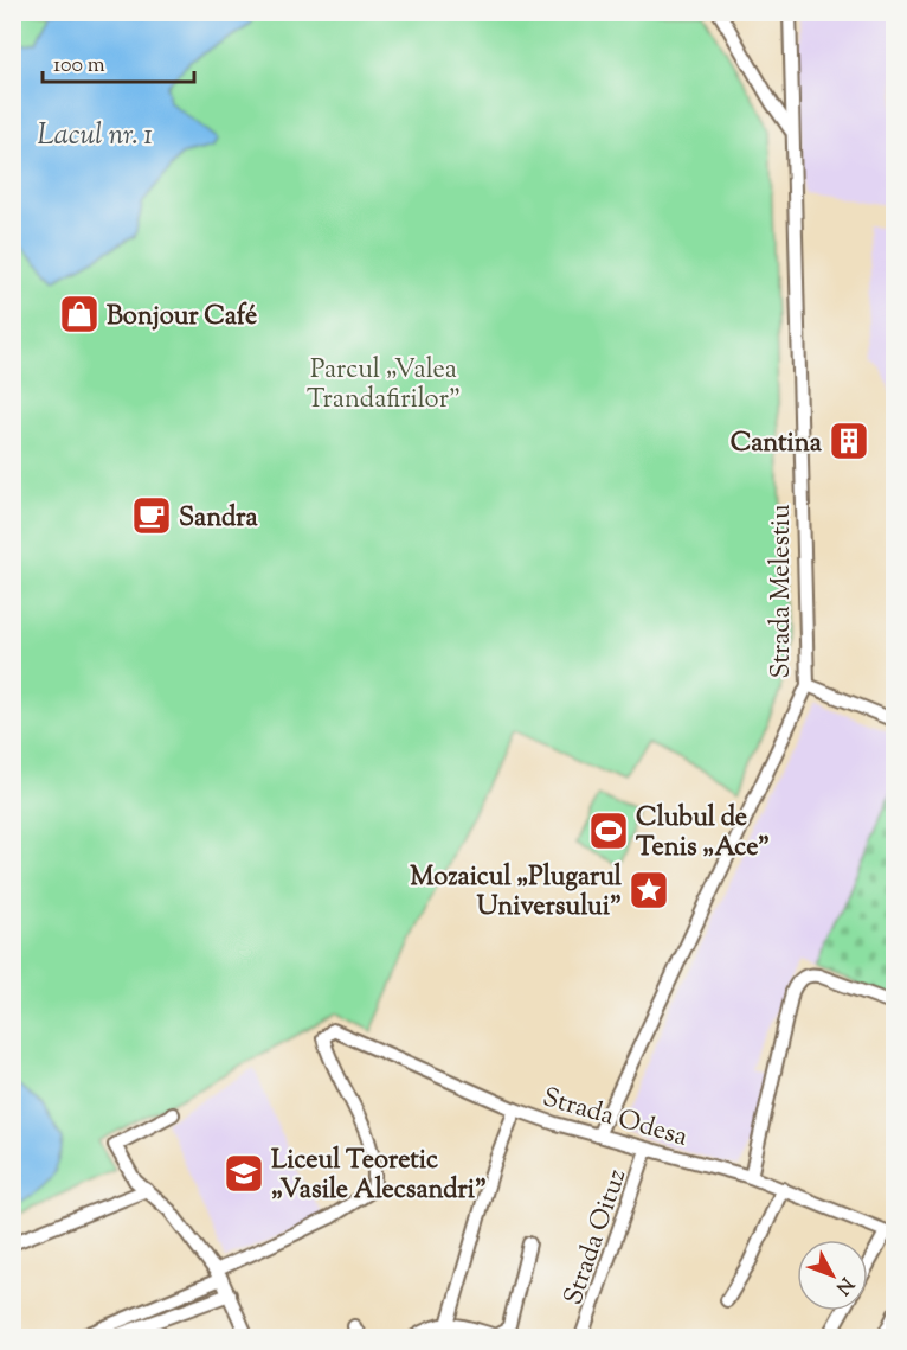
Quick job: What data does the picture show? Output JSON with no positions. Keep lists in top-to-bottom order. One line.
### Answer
{"streets":{"street":["Strada Melestiu","Strada Odesa","Strada Oituz"]},"crossings":[["Strada Melestiu","Strada Odesa"],["Strada Odesa","Strada Oituz"]],"water":["Lacul nr. 1"],"parks":["Parcul „Valea Trandafirilor”"],"places":{"shop":["Bonjour Café"],"building":["Cantina"],"cafe":["Sandra"],"sports":["Clubul de Tenis „Ace”"],"place":["Mozaicul „Plugarul Universului”"],"school or university":["Liceul Teoretic „Vasile Alecsandri”"]},"scale_bar":"100 m","north":"bottom right"}
